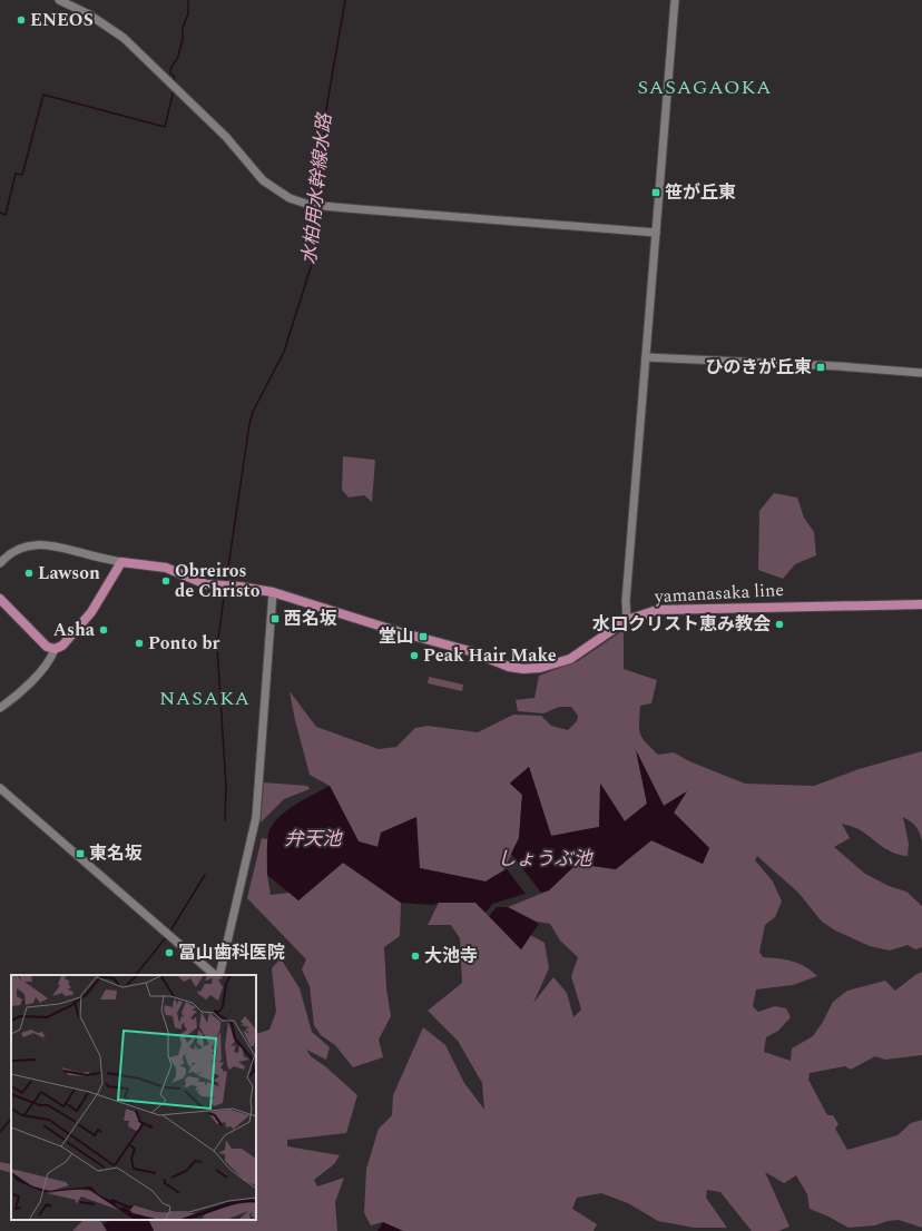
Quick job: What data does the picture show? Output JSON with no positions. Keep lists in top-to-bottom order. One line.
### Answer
{"streets":{"main road":["yamanasaka line"]},"districts":["SASAGAOKA","NASAKA"],"water":["水柏用水幹線水路","弁天池","しょうぶ池"],"places":{"other":["ENEOS","Lawson","Obreiros de Christo","水口クリスト恵み教会","Asha","Ponto br","Peak Hair Make","冨山歯科医院","大池寺"],"transit":["笹が丘東","ひのきが丘東","西名坂","堂山","東名坂"]}}
